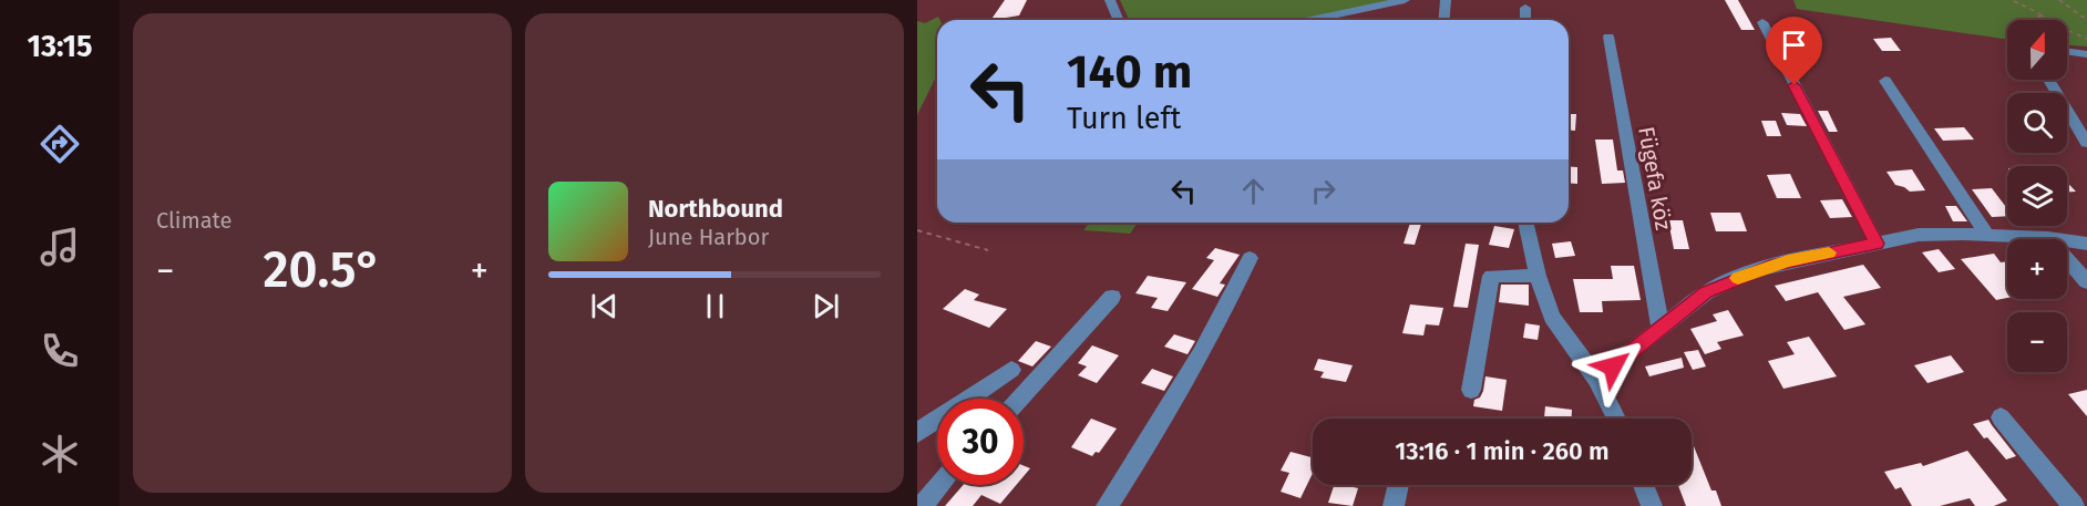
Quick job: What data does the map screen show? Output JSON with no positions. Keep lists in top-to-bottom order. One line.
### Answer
{"streets":{"street":["Fügefa köz"]},"north":"top","page":{"tabs":"13:15","tile":"Climate","map_buttons":["+","−"],"turn":["140 m","Turn left"],"song":["Northbound","June Harbor"],"heat":["−","20.5°","+"],"limit":"30","trip":"13:16 · 1 min · 260 m"}}
